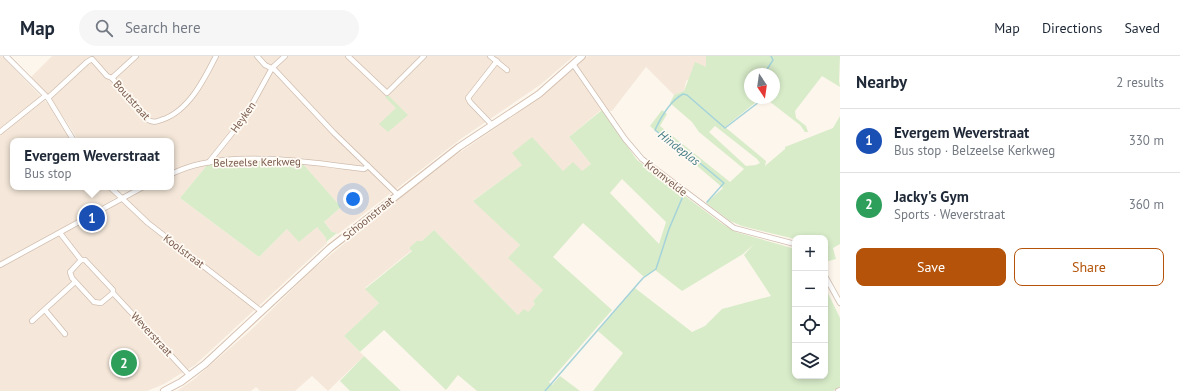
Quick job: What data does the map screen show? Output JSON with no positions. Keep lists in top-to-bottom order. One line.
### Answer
{"streets":{"street":["Boutstraat","Heyken","Belzeelse Kerkweg","Kromvelde","Schoonstraat","Koolstraat","Weverstraat"]},"crossings":[["Heyken","Belzeelse Kerkweg"],["Kromvelde","Schoonstraat"],["Schoonstraat","Koolstraat"],["Schoonstraat","Weverstraat"]],"water":["Hindeplas"],"north":"bottom","page":{"header":"Map","search":"Search here","nav":["Map","Directions","Saved"],"heading":["Nearby","2 results"],"list":[{"mark":"1","name":"Evergem Weverstraat","note":"Bus stop · Belzeelse Kerkweg","value":"330 m"},{"mark":"2","name":"Jacky's Gym","note":"Sports · Weverstraat","value":"360 m"}],"popup":["Evergem Weverstraat","Bus stop"],"pins":["1","2"],"map_buttons":["+","−"],"buttons":["Save","Share"]}}
